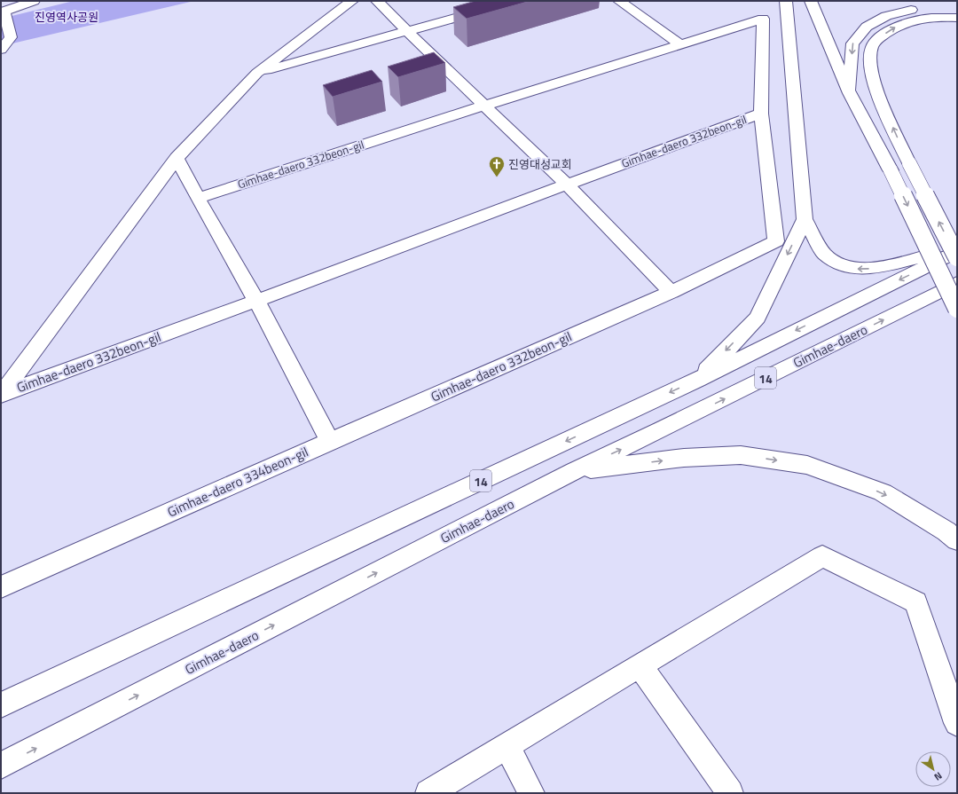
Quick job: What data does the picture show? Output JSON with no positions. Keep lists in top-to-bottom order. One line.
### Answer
{"streets":{"street":["Gimhae-daero 332beon-gil","Gimhae-daero","14","Gimhae-daero 334beon-gil"]},"crossings":[["Gimhae-daero 332beon-gil","Gimhae-daero 334beon-gil"]],"parks":["진영역사공원"],"places":{"church":["진영대성교회"]},"north":"bottom right"}
